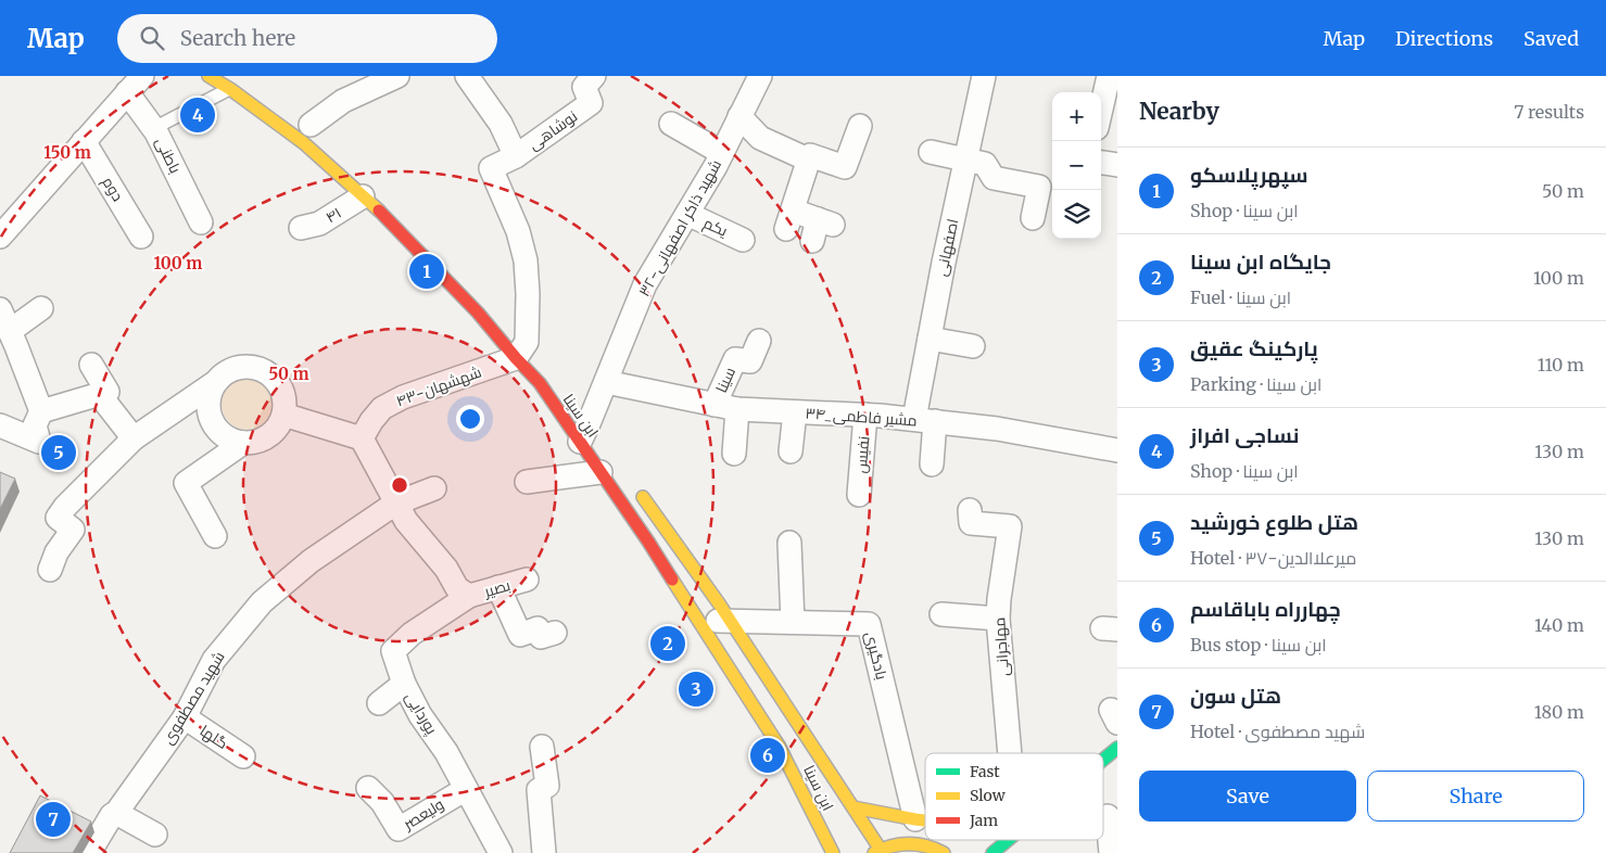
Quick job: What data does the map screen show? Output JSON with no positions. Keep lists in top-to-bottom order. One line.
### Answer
{"streets":{"main road":["ابن سینا"],"street":["نوشاهی","باطنی","دوم","۴۱","یکم","۳۲-شهید ذاکر اصفهانی","اصفهانی","سینا","۴۳-شهشهان","۳۴_مشیر فاطمی","نفیس","بصیر","مهاجرانی","بادگیری","شهید مصطفوی","پوردایی","گلها","ولیعصر"]},"crossings":[["۴۱","ابن سینا"],["یکم","۳۲-شهید ذاکر اصفهانی"],["۳۲-شهید ذاکر اصفهانی","ابن سینا"],["۳۲-شهید ذاکر اصفهانی","۳۴_مشیر فاطمی"],["اصفهانی","۳۴_مشیر فاطمی"],["سینا","۳۴_مشیر فاطمی"],["۴۳-شهشهان","ابن سینا"],["ابن سینا","بادگیری"],["۳۴_مشیر فاطمی","نفیس"],["بصیر","پوردایی"],["شهید مصطفوی","گلها"],["پوردایی","ولیعصر"]],"legend":["Fast","Slow","Jam"],"page":{"header":"Map","search":"Search here","nav":["Map","Directions","Saved"],"heading":["Nearby","7 results"],"map_buttons":["+","−"],"pins":["4","1","5","2","3","6","7"],"list":[{"mark":"1","name":"سپهرپلاسکو","note":"Shop · ابن سینا","value":"50 m"},{"mark":"2","name":"جایگاه ابن سینا","note":"Fuel · ابن سینا","value":"100 m"},{"mark":"3","name":"پارکینگ عقیق","note":"Parking · ابن سینا","value":"110 m"},{"mark":"4","name":"نساجی افراز","note":"Shop · ابن سینا","value":"130 m"},{"mark":"5","name":"هتل طلوع خورشید","note":"Hotel · ۳۷-میرعلاالدین","value":"130 m"},{"mark":"6","name":"چهارراه باباقاسم","note":"Bus stop · ابن سینا","value":"140 m"},{"mark":"7","name":"هتل سون","note":"Hotel · شهید مصطفوی","value":"180 m"}],"buttons":["Save","Share"]},"rings":["150 m","100 m","50 m"]}
